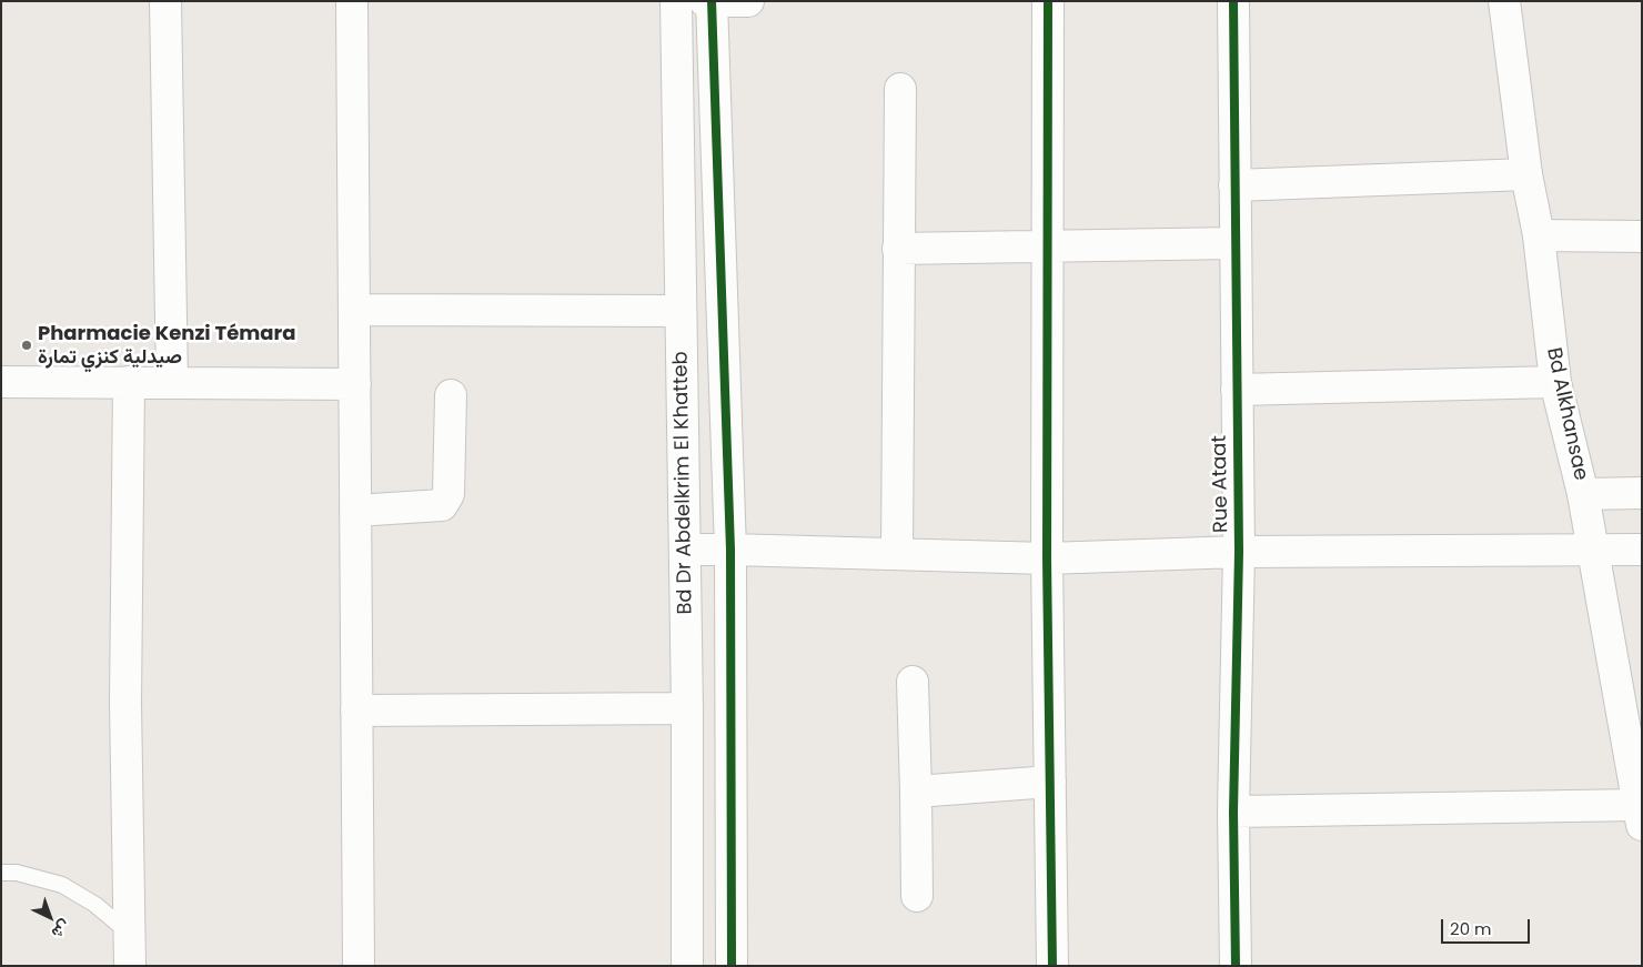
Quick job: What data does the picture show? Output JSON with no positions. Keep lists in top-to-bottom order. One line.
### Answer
{"streets":{"street":["Bd Alkhansae","Bd Dr Abdelkrim El Khatteb","Rue Ataat"]},"places":["Pharmacie Kenzi Témara صيدلية كنزي تمارة"],"scale_bar":"20 m","north":"bottom right"}
